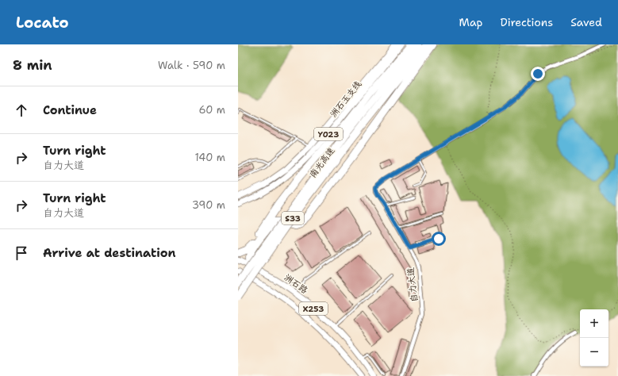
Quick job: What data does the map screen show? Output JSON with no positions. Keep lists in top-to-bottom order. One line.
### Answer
{"streets":{"highway":["南光高速","S33"],"main road":["洲石玉支线","Y023","洲石路","X253"],"street":["自力大道"]},"page":{"header":"Locato","nav":["Map","Directions","Saved"],"heading":["8 min","Walk · 590 m"],"list":[["Continue","60 m"],["Turn right","自力大道","140 m"],["Turn right","自力大道","390 m"],"Arrive at destination"],"map_buttons":["+","−"]}}
